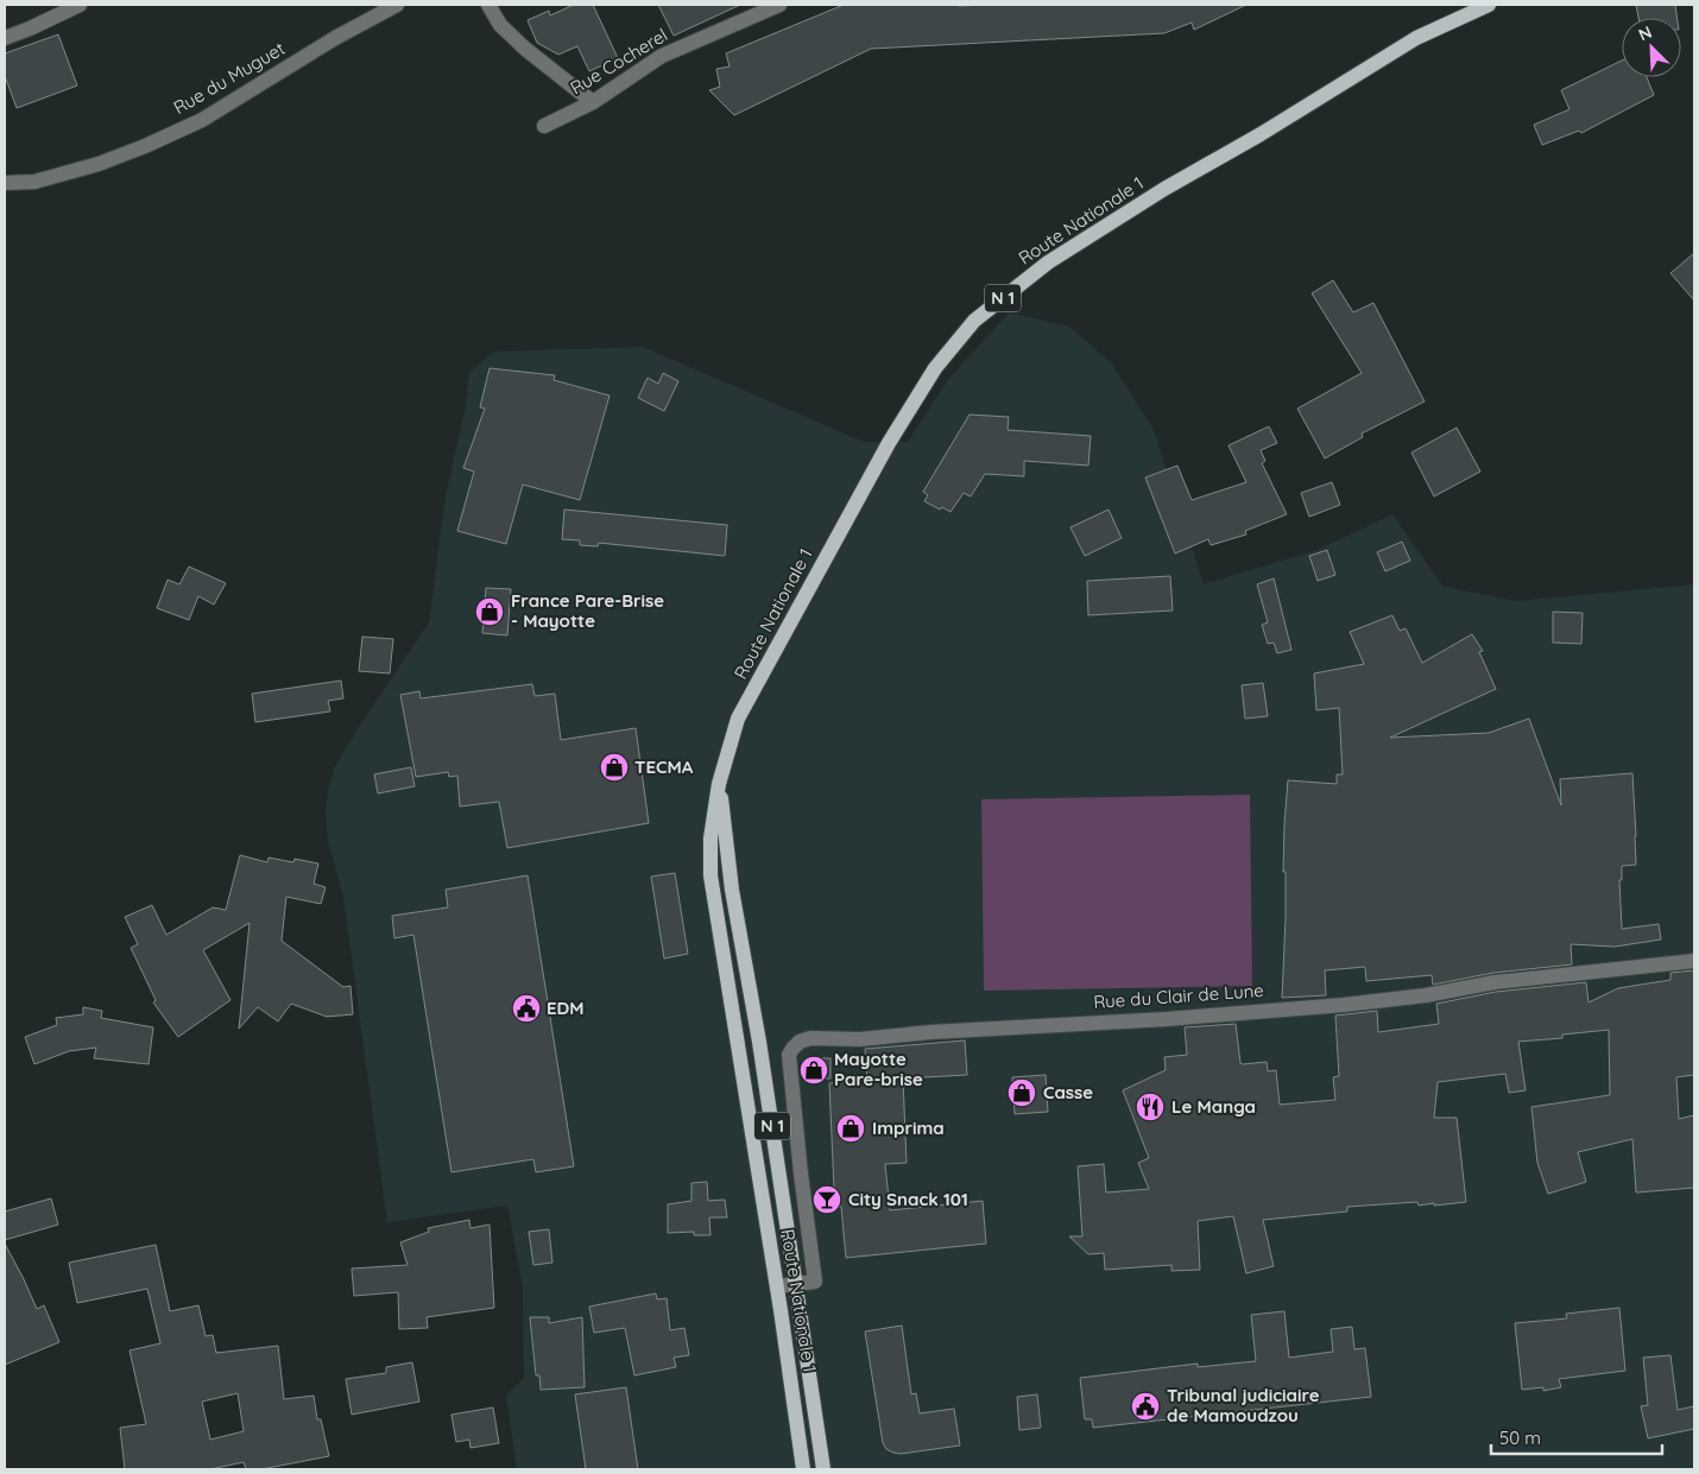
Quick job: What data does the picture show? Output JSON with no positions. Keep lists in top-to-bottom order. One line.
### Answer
{"streets":{"main road":["Route Nationale 1","N 1"],"street":["Rue Cocherel","Rue du Muguet","Rue du Clair de Lune"]},"crossings":[["Route Nationale 1","Rue du Clair de Lune"]],"places":{"shop":["France Pare-Brise - Mayotte","TECMA","Mayotte Pare-brise","Casse","Imprima"],"public building":["EDM","Tribunal judiciaire de Mamoudzou"],"restaurant":["Le Manga"],"bar":["City Snack 101"]},"scale_bar":"50 m","north":"top left"}
